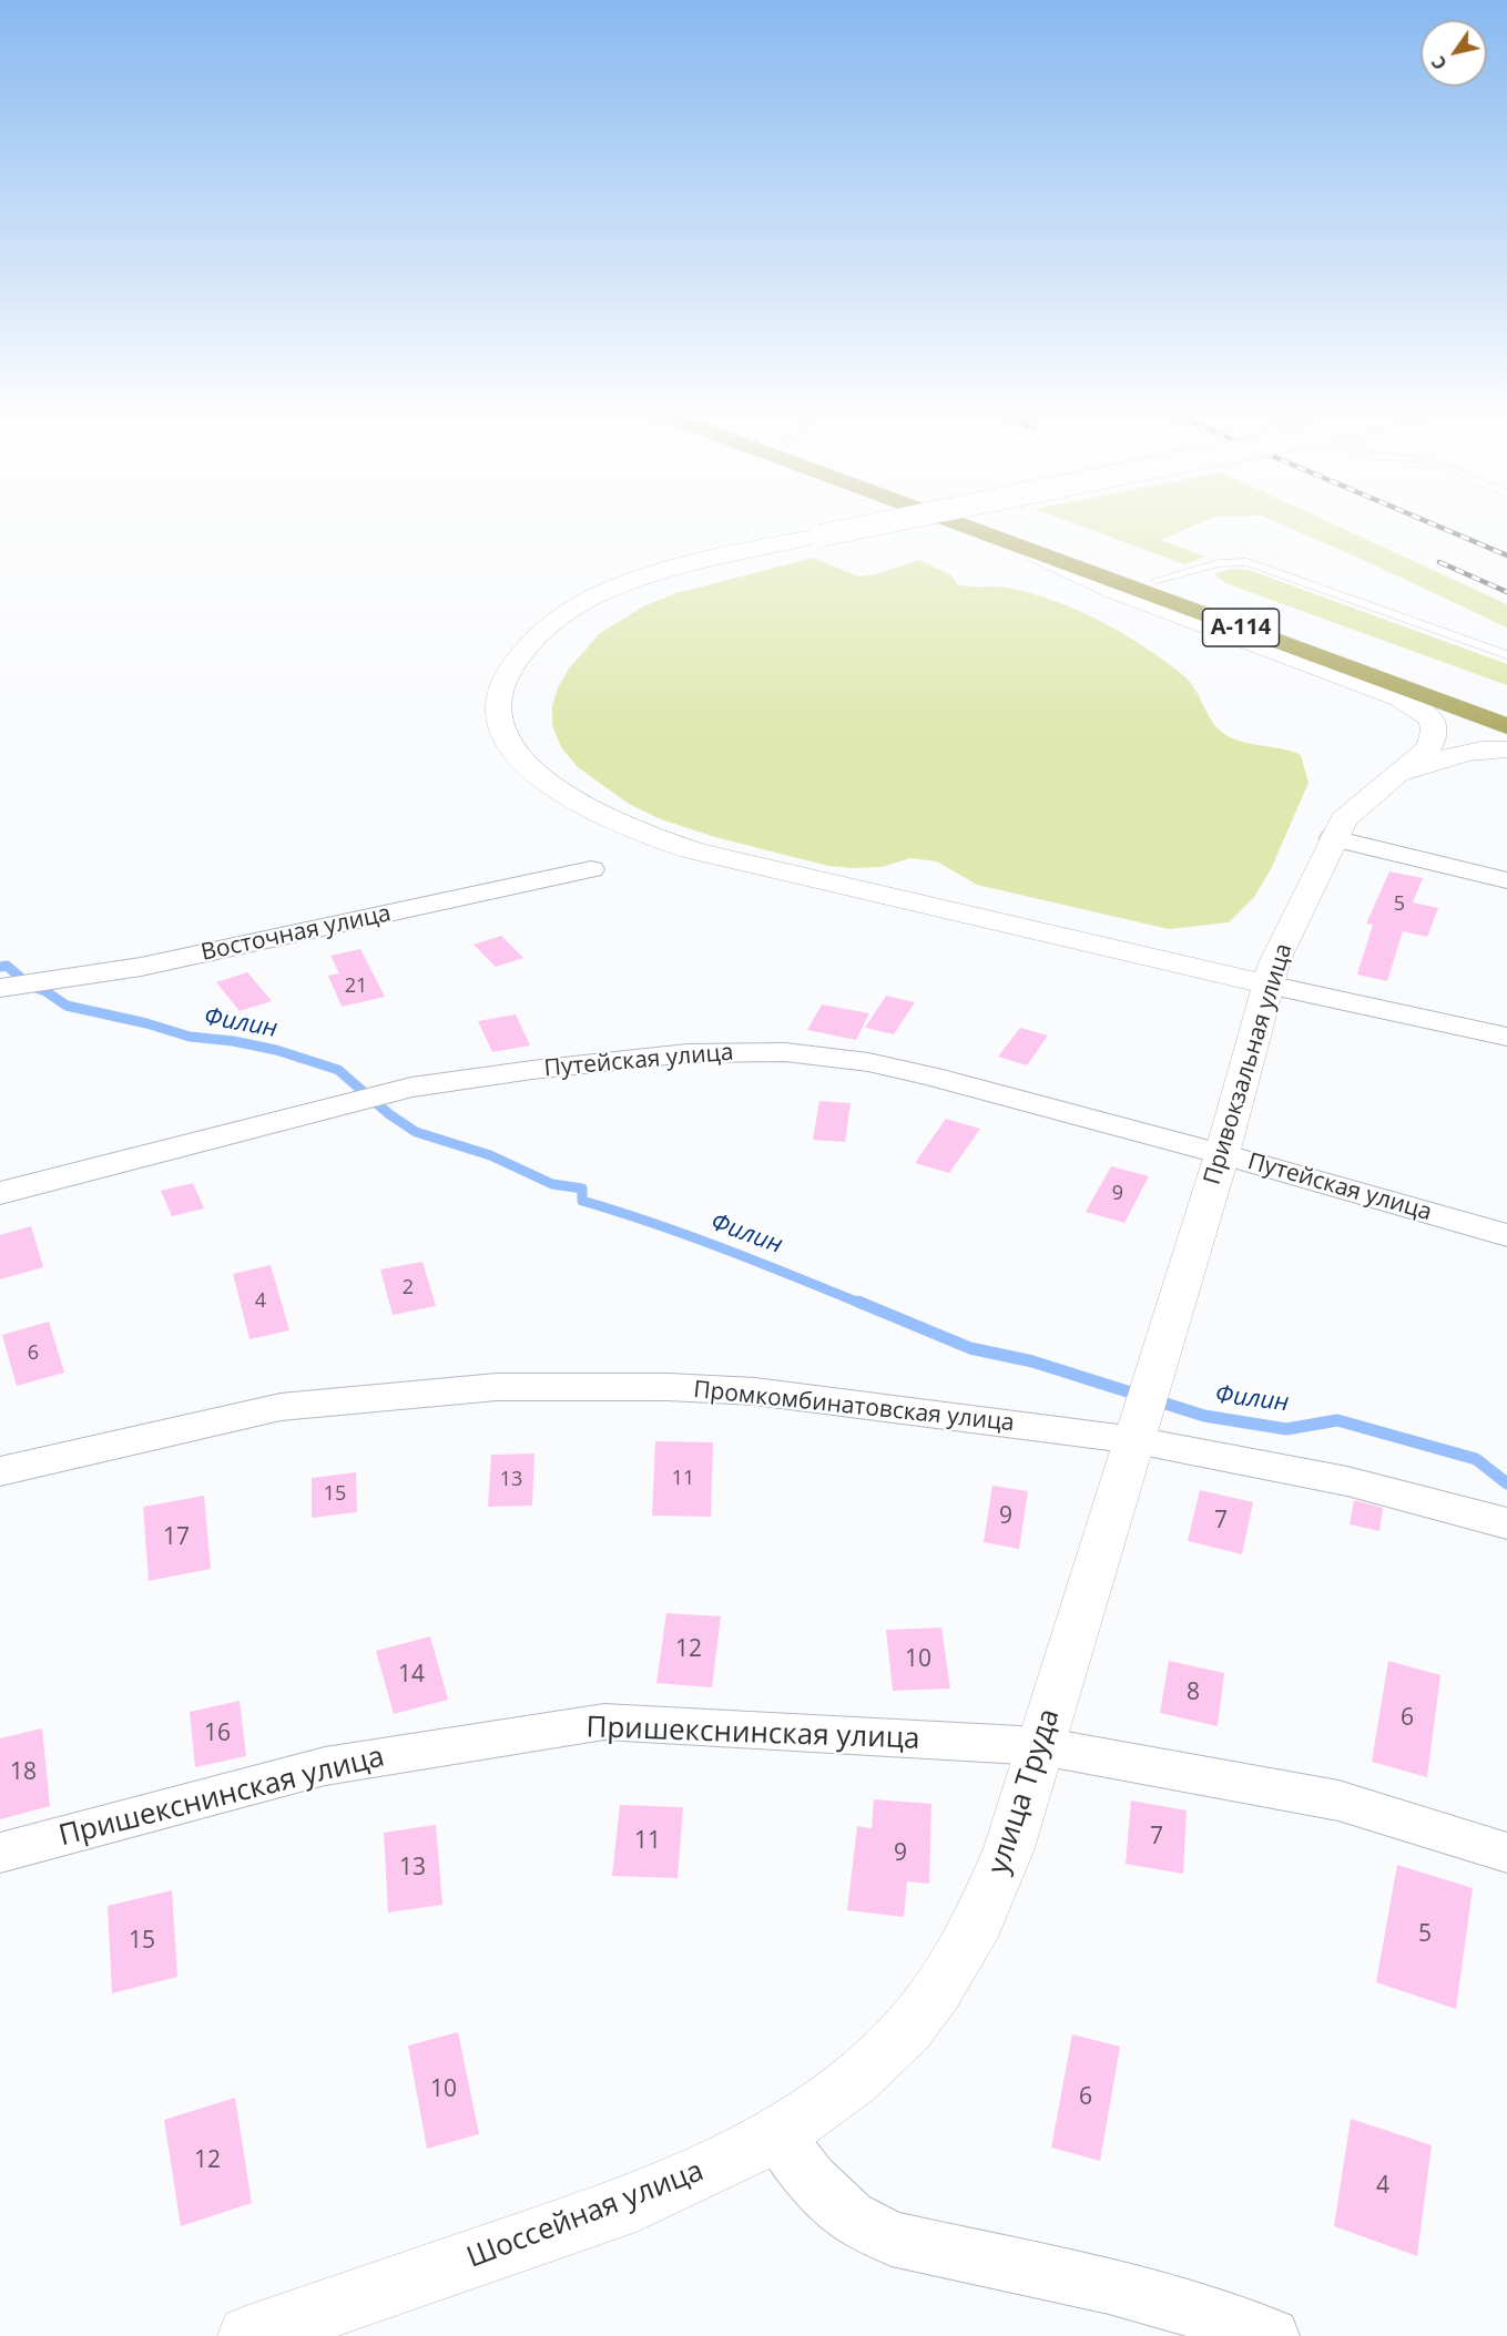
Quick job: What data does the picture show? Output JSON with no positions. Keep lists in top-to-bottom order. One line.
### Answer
{"streets":{"highway":["А-114"],"street":["Восточная улица","Путейская улица","Привокзальная улица","Промкомбинатовская улица","Пришекснинская улица","улица Труда","Шоссейная улица"]},"crossings":[["А-114","Привокзальная улица"],["Путейская улица","Привокзальная улица"],["Привокзальная улица","Промкомбинатовская улица"],["Привокзальная улица","улица Труда"],["Промкомбинатовская улица","улица Труда"],["Пришекснинская улица","улица Труда"],["улица Труда","Шоссейная улица"]],"water":["Филин"],"house_numbers":["5","21","9","2","4","6","11","13","15","9","7","17","12","10","14","8","6","16","18","7","11","9","13","5","15","10","6","12","4"],"north":"bottom left"}
